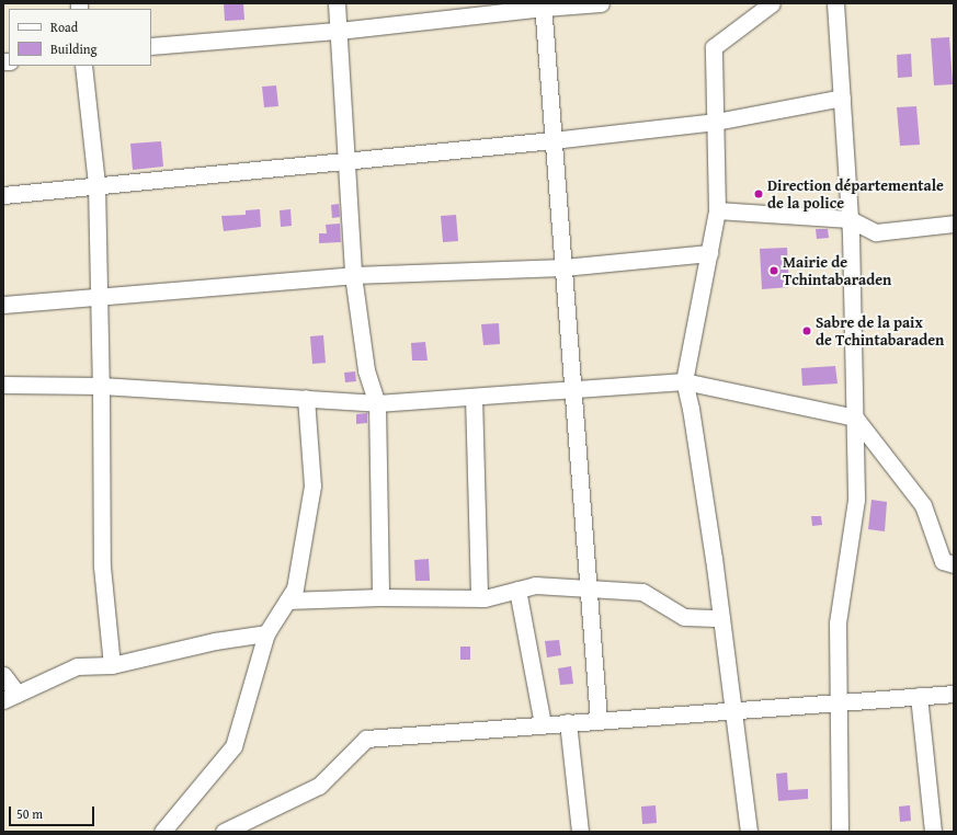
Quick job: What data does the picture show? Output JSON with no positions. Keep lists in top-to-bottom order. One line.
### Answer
{"places":["Direction départementale de la police","Mairie de Tchintabaraden","Sabre de la paix de Tchintabaraden"],"legend":["Road","Building"],"scale_bar":"50 m"}
